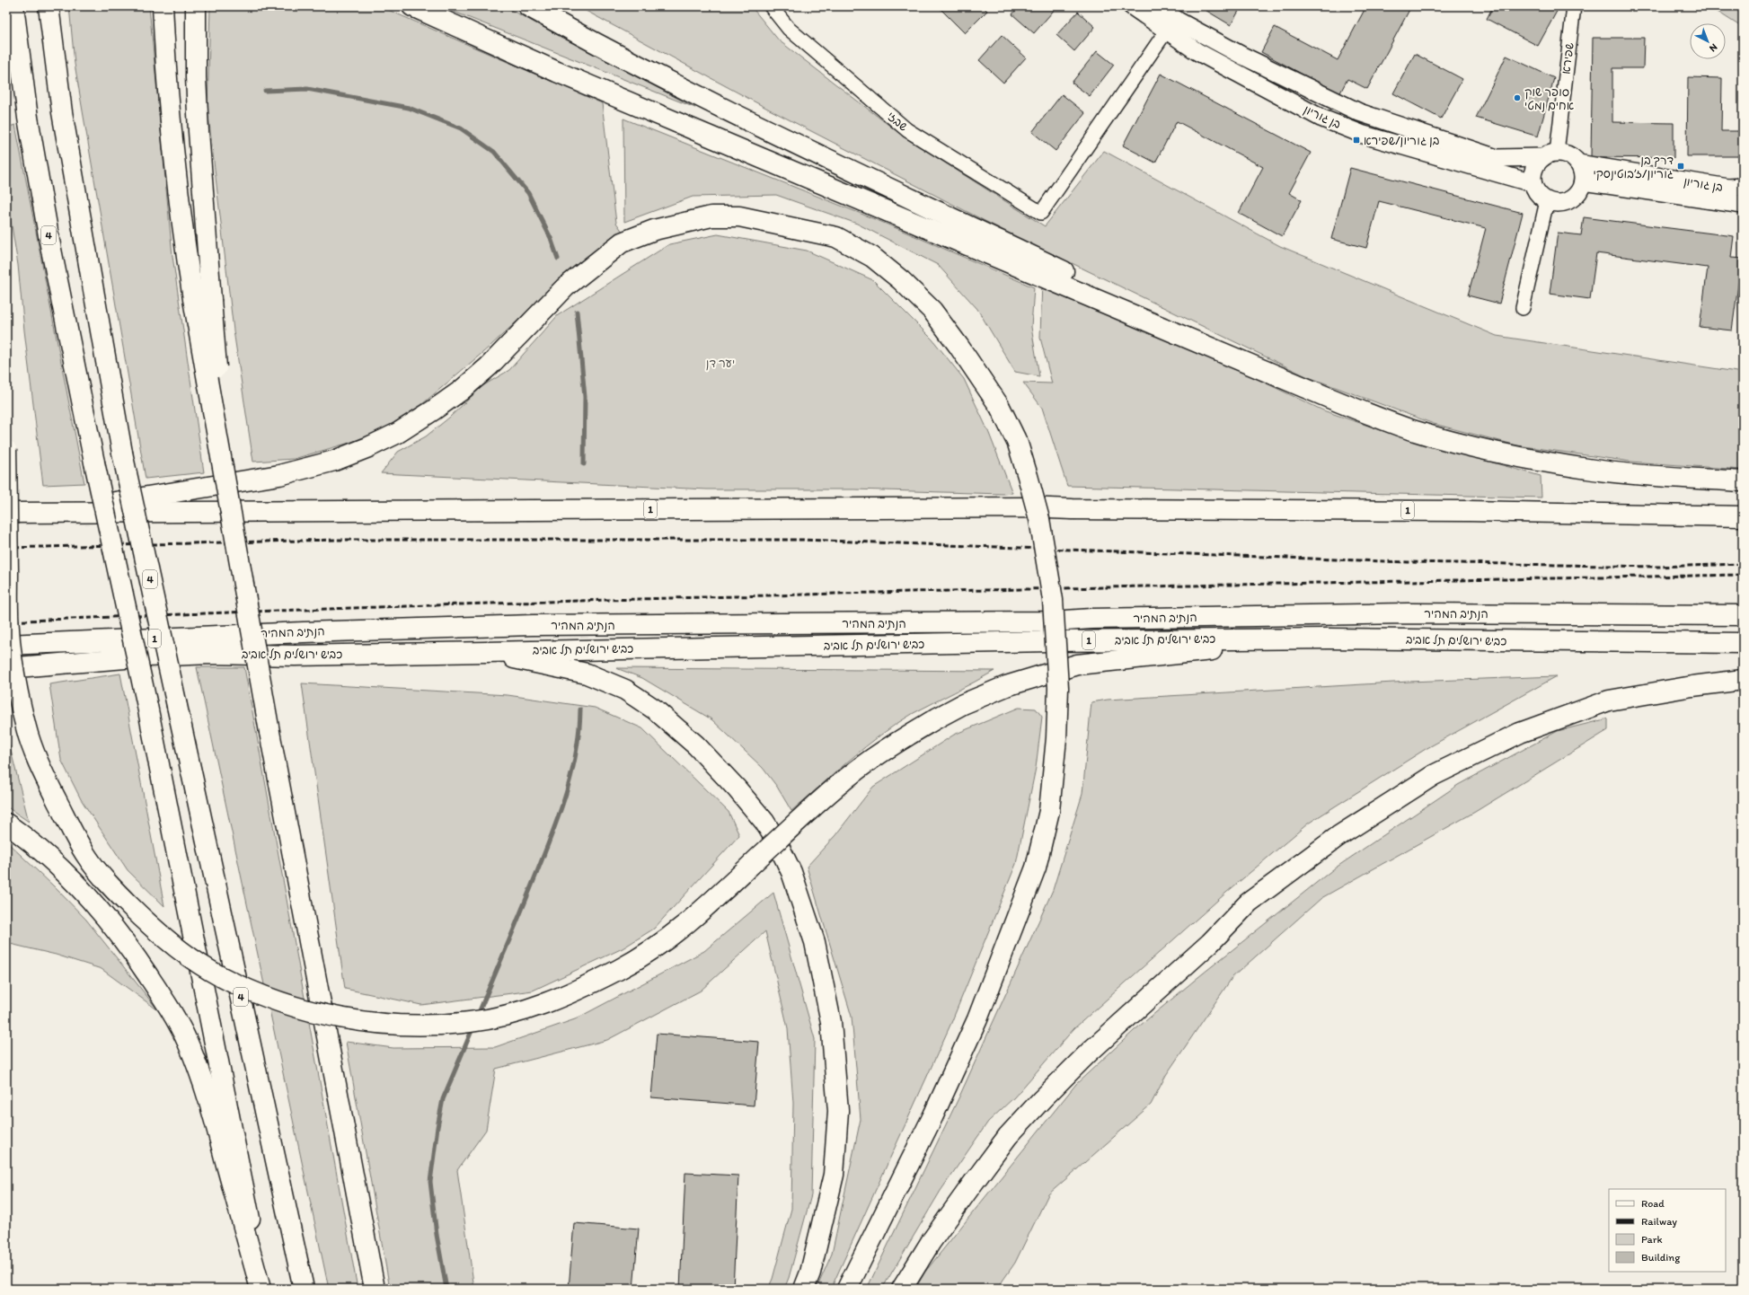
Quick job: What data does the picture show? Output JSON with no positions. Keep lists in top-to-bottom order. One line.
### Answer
{"streets":{"highway":["4","1","הנתיב המהיר","כביש ירושלים תל אביב"],"street":["שפירא","בן גוריון","שבזי"]},"crossings":[["שפירא","בן גוריון"],["בן גוריון","שבזי"]],"parks":["יער דן"],"places":{"other":["סופר שוק אחים נמטי"],"transit":["בן גוריון/שפירא","דרך בן גוריון/ז׳בוטינסקי"]},"legend":["Road","Railway","Park","Building"],"north":"bottom right"}
